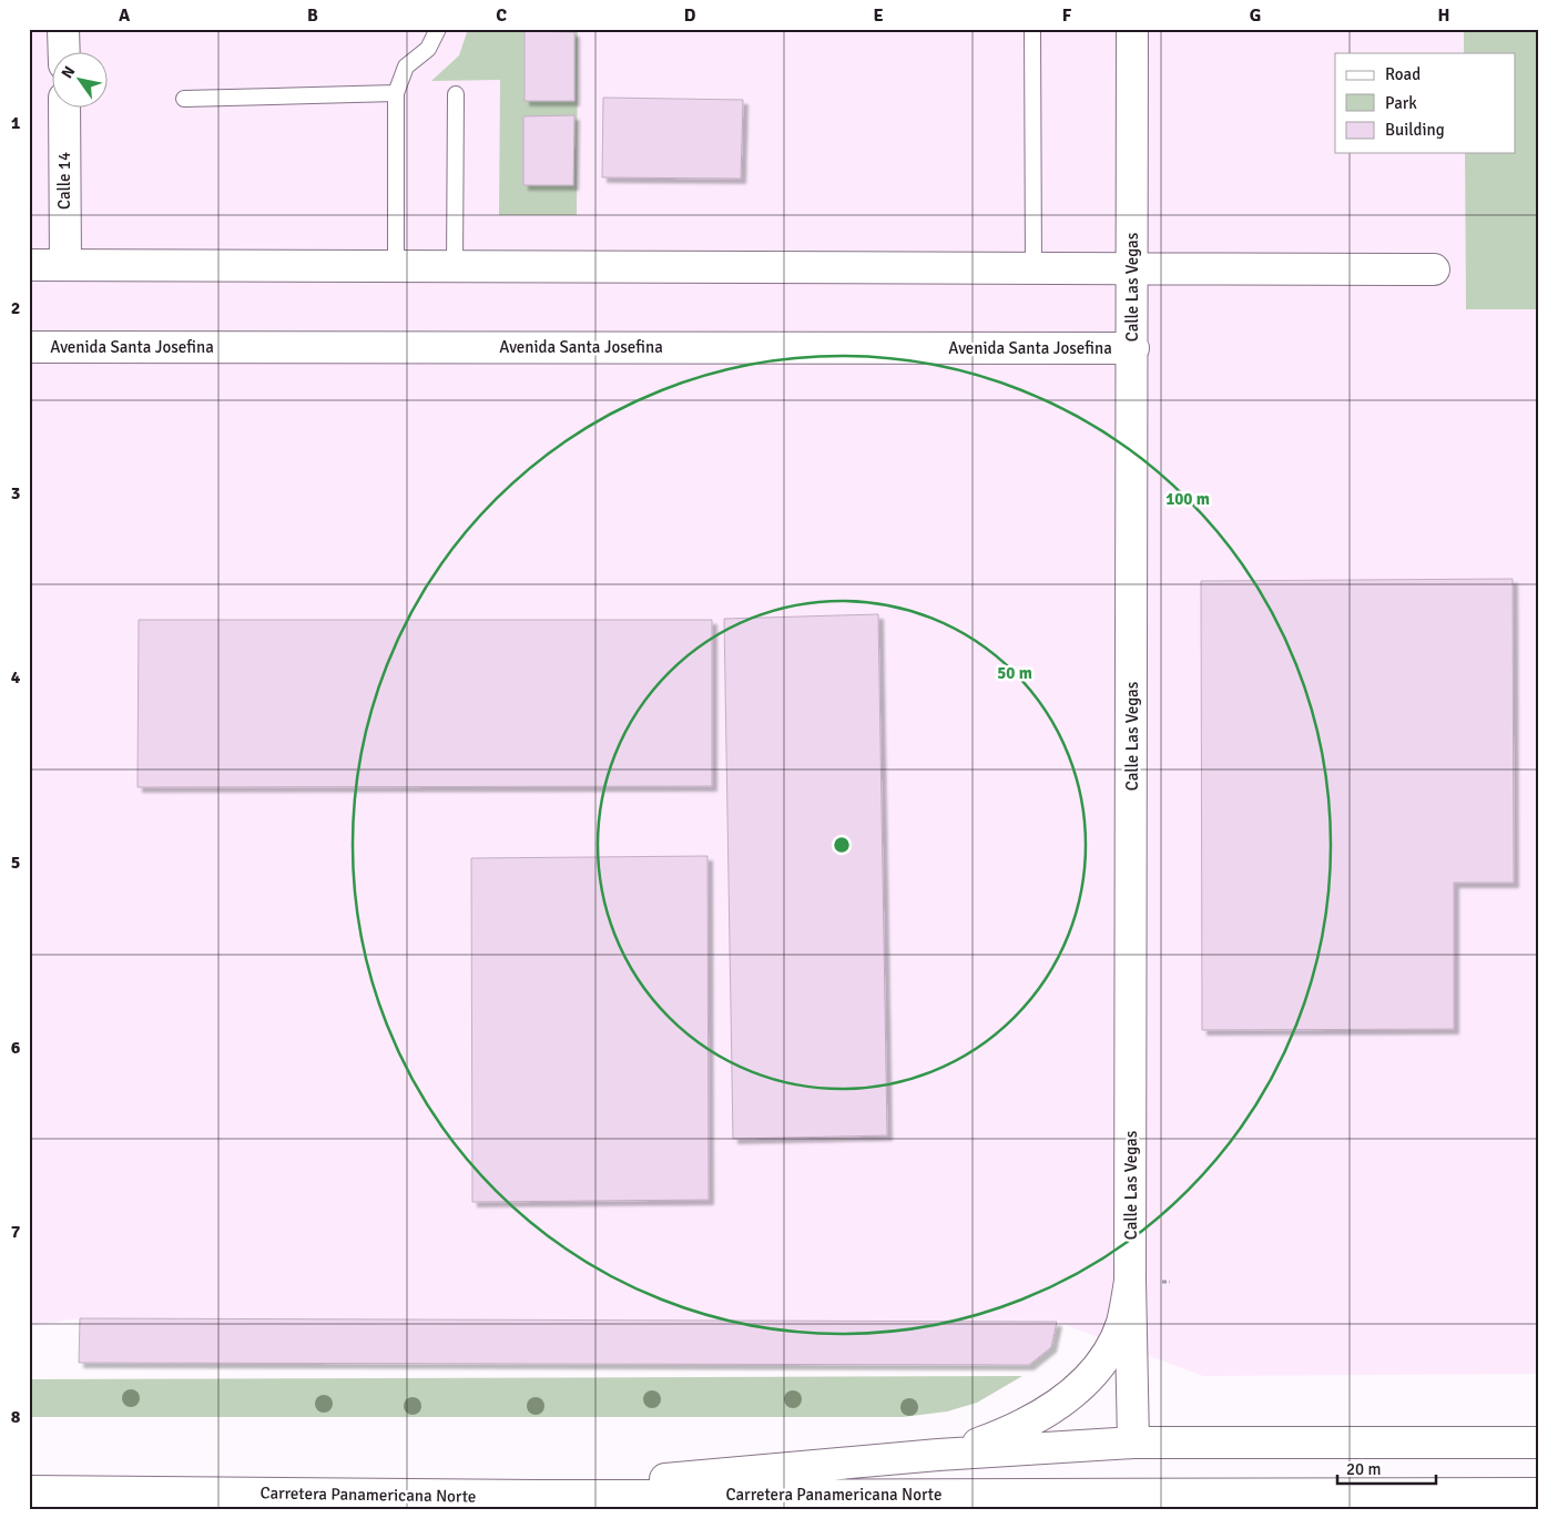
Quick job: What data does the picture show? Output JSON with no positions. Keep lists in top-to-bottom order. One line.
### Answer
{"streets":{"main road":["Calle 14","Calle Las Vegas","Avenida Santa Josefina","Carretera Panamericana Norte"]},"crossings":[["Calle Las Vegas","Avenida Santa Josefina"]],"legend":["Road","Park","Building"],"scale_bar":"20 m","north":"top left","grid":{"columns":["A","B","C","D","E","F","G","H"],"rows":["1","2","3","4","5","6","7","8"]},"rings":["100 m","50 m"]}
